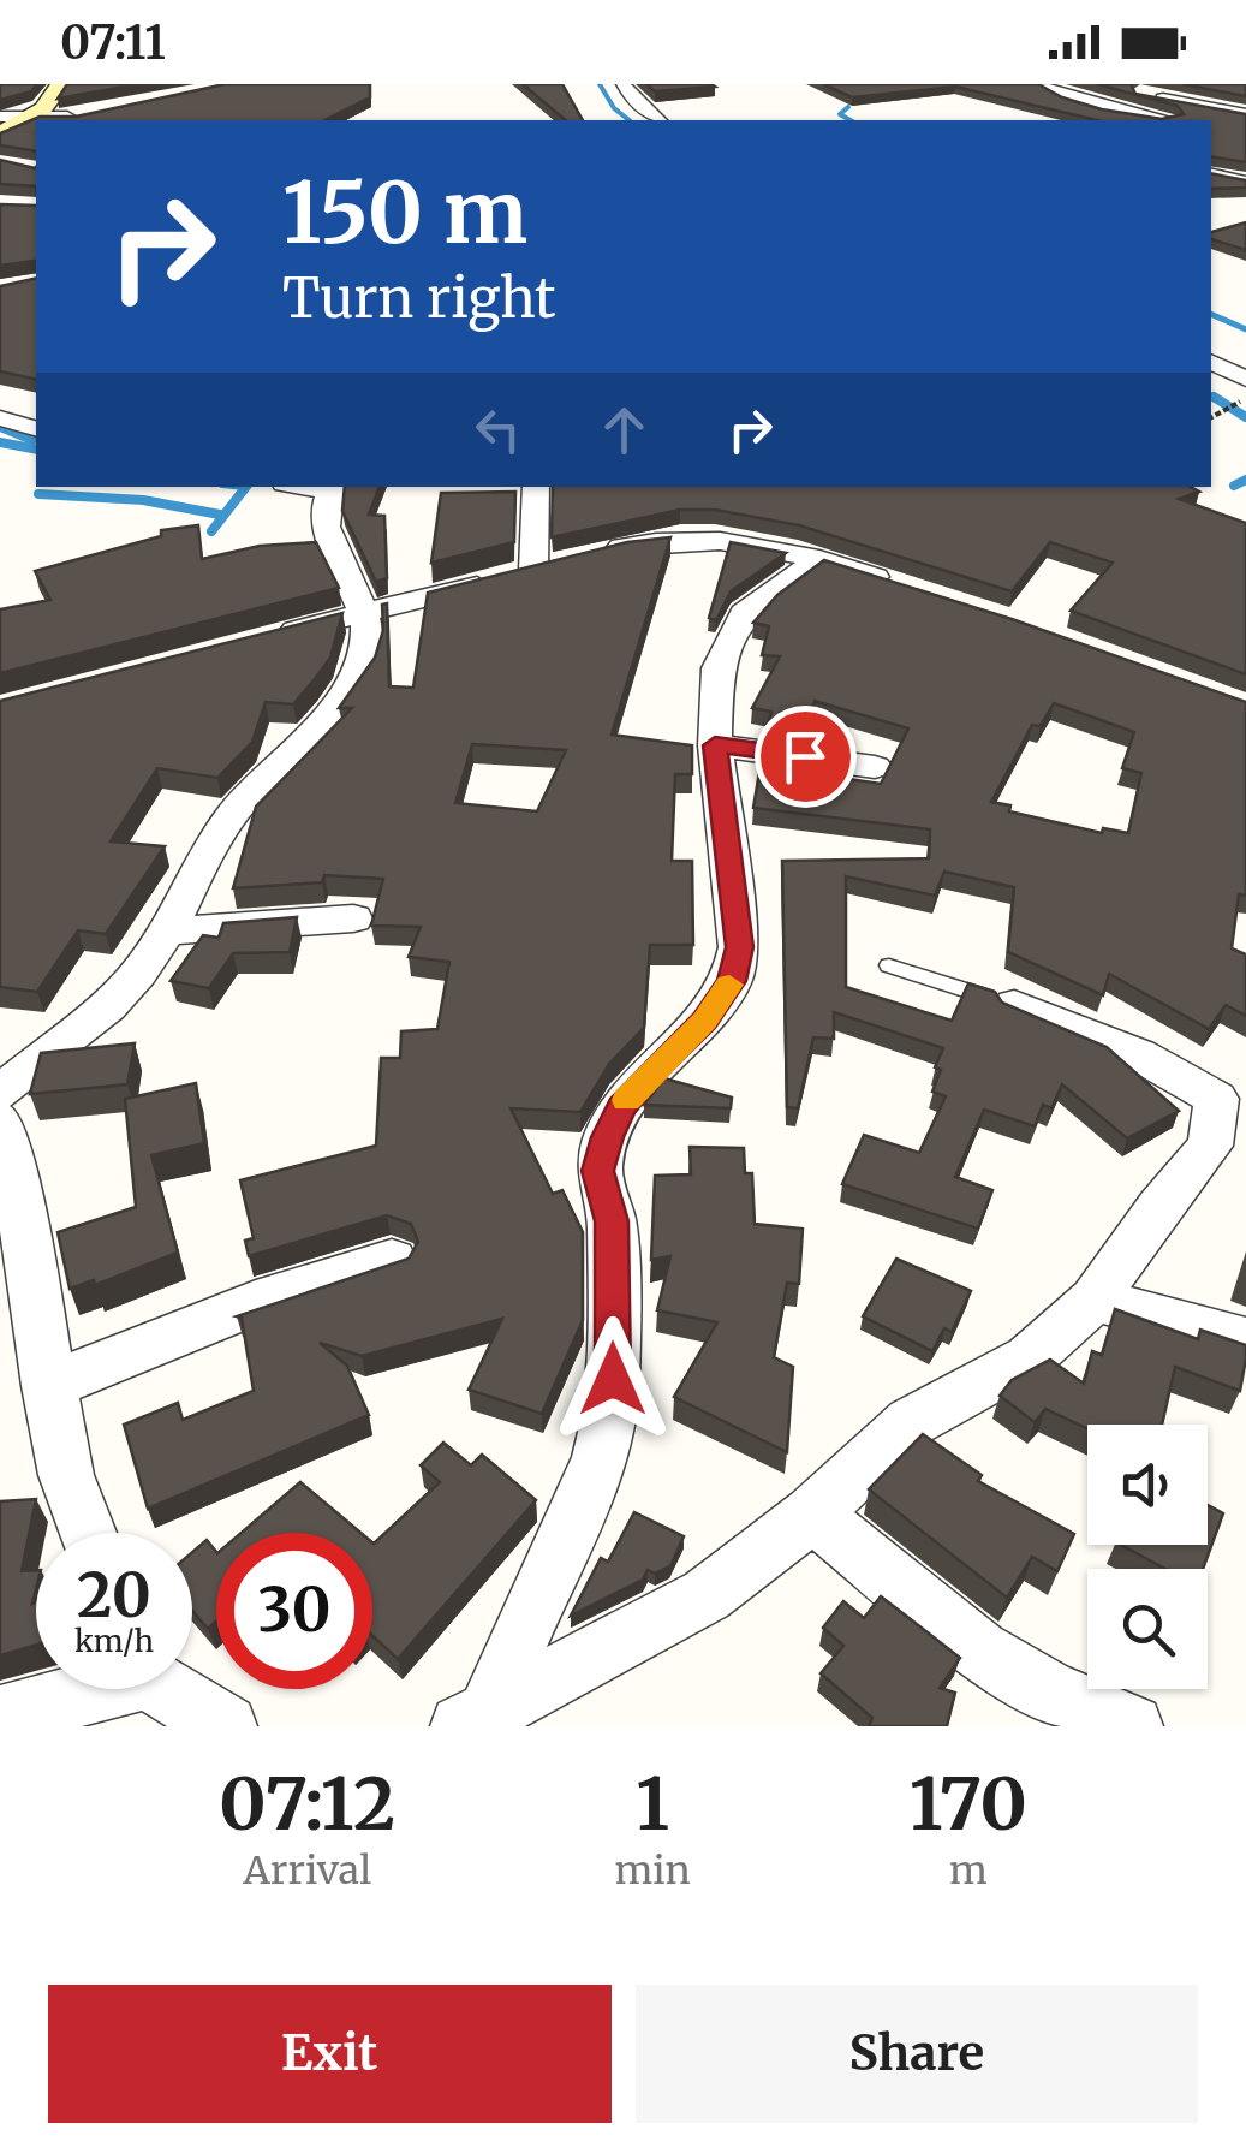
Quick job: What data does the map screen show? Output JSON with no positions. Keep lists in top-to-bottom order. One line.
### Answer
{"page":{"status":"07:11","turn":["150 m","Turn right"],"speed":"20 km/h","limit":"30","eta":["07:12","Arrival","1","min","170","m"],"buttons":["Exit","Share"]}}
